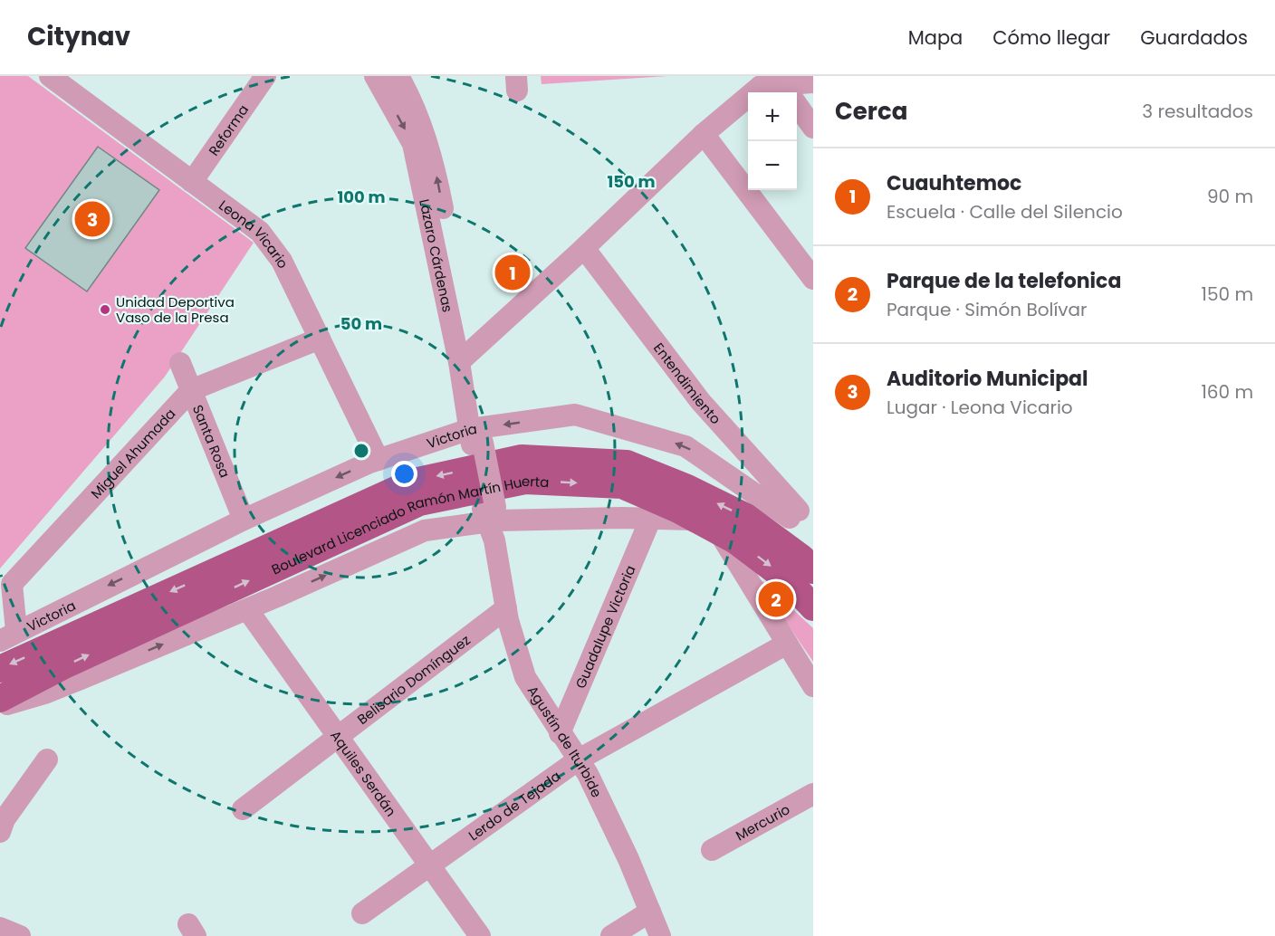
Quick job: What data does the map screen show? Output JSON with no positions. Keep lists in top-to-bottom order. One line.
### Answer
{"streets":{"main road":["Boulevard Licenciado Ramón Martín Huerta"],"street":["Reforma","Leona Vicario","Lázaro Cárdenas","Entendimiento","Victoria","Santa Rosa","Miguel Ahumada","Guadalupe Victoria","Belisario Domínguez","Agustín de Iturbide","Aquiles Serdán","Lerdo de Tejada","Mercurio"]},"crossings":[["Reforma","Leona Vicario"],["Leona Vicario","Victoria"],["Leona Vicario","Miguel Ahumada"],["Lázaro Cárdenas","Victoria"],["Lázaro Cárdenas","Agustín de Iturbide"],["Entendimiento","Victoria"],["Entendimiento","Boulevard Licenciado Ramón Martín Huerta"],["Victoria","Santa Rosa"],["Victoria","Miguel Ahumada"],["Victoria","Boulevard Licenciado Ramón Martín Huerta"],["Santa Rosa","Miguel Ahumada"],["Guadalupe Victoria","Agustín de Iturbide"],["Belisario Domínguez","Agustín de Iturbide"],["Belisario Domínguez","Aquiles Serdán"],["Agustín de Iturbide","Lerdo de Tejada"],["Aquiles Serdán","Lerdo de Tejada"]],"places":["Unidad Deportiva Vaso de la Presa"],"page":{"header":"Citynav","nav":["Mapa","Cómo llegar","Guardados"],"heading":["Cerca","3 resultados"],"map_buttons":["+","−"],"list":[{"mark":"1","name":"Cuauhtemoc","note":"Escuela · Calle del Silencio","value":"90 m"},{"mark":"2","name":"Parque de la telefonica","note":"Parque · Simón Bolívar","value":"150 m"},{"mark":"3","name":"Auditorio Municipal","note":"Lugar · Leona Vicario","value":"160 m"}],"pins":["3","1","2"]},"rings":["150 m","100 m","50 m"]}
